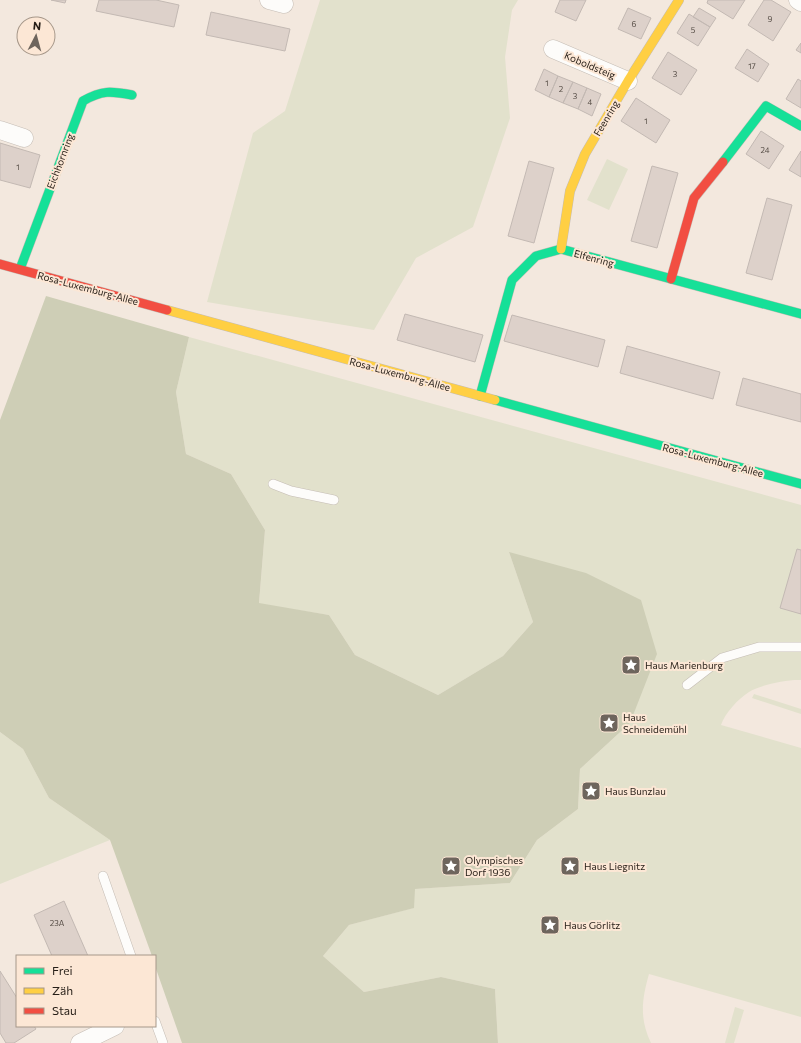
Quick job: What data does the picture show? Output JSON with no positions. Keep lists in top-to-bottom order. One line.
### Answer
{"streets":{"street":["Koboldsteig","Feenring","Eichhornring","Elfenring","Rosa-Luxemburg-Allee"]},"crossings":[["Koboldsteig","Feenring"],["Feenring","Elfenring"],["Eichhornring","Rosa-Luxemburg-Allee"],["Elfenring","Rosa-Luxemburg-Allee"]],"places":{"place":["Haus Marienburg","Haus Schneidemühl","Haus Bunzlau","Olympisches Dorf 1936","Haus Liegnitz","Haus Görlitz"]},"house_numbers":["9","6","5","17","3","1","2","3","4","1","24","1","23A"],"legend":["Frei","Zäh","Stau"],"north":"top"}
